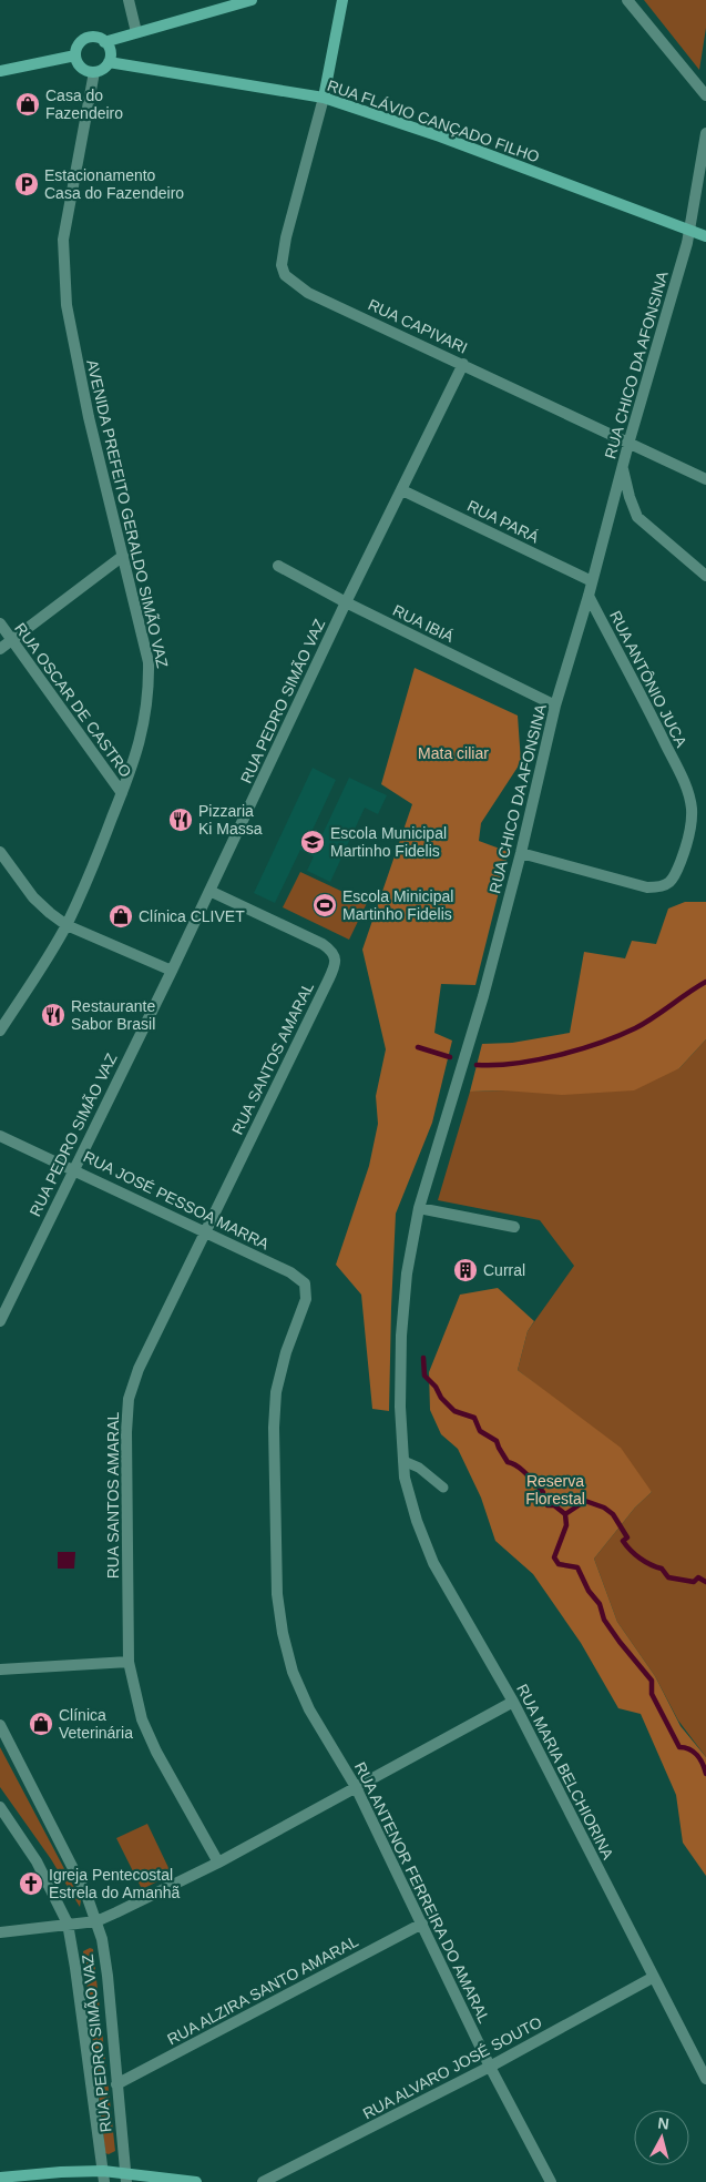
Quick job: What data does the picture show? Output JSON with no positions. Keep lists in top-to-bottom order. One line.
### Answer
{"streets":{"main road":["RUA FLÁVIO CANÇADO FILHO"],"street":["RUA CAPIVARI","RUA CHICO DA AFONSINA","AVENIDA PREFEITO GERALDO SIMÃO VAZ","RUA PARÁ","RUA IBIÁ","RUA ANTÔNIO JUCA","RUA OSCAR DE CASTRO","RUA PEDRO SIMÃO VAZ","RUA SANTOS AMARAL","RUA JOSÉ PESSOA MARRA","RUA MARIA BELCHIORINA","RUA ANTENOR FERREIRA DO AMARAL","RUA ALZIRA SANTO AMARAL","RUA ALVARO JOSÉ SOUTO"]},"crossings":[["RUA FLÁVIO CANÇADO FILHO","RUA CAPIVARI"],["RUA FLÁVIO CANÇADO FILHO","RUA CHICO DA AFONSINA"],["RUA FLÁVIO CANÇADO FILHO","AVENIDA PREFEITO GERALDO SIMÃO VAZ"],["RUA CAPIVARI","RUA CHICO DA AFONSINA"],["RUA CAPIVARI","RUA PEDRO SIMÃO VAZ"],["RUA CHICO DA AFONSINA","RUA PARÁ"],["RUA CHICO DA AFONSINA","RUA IBIÁ"],["RUA CHICO DA AFONSINA","RUA ANTÔNIO JUCA"],["RUA CHICO DA AFONSINA","RUA MARIA BELCHIORINA"],["AVENIDA PREFEITO GERALDO SIMÃO VAZ","RUA OSCAR DE CASTRO"],["RUA PARÁ","RUA PEDRO SIMÃO VAZ"],["RUA IBIÁ","RUA PEDRO SIMÃO VAZ"],["RUA PEDRO SIMÃO VAZ","RUA SANTOS AMARAL"],["RUA PEDRO SIMÃO VAZ","RUA JOSÉ PESSOA MARRA"],["RUA PEDRO SIMÃO VAZ","RUA ALZIRA SANTO AMARAL"],["RUA SANTOS AMARAL","RUA JOSÉ PESSOA MARRA"],["RUA JOSÉ PESSOA MARRA","RUA ANTENOR FERREIRA DO AMARAL"],["RUA MARIA BELCHIORINA","RUA ALVARO JOSÉ SOUTO"],["RUA ANTENOR FERREIRA DO AMARAL","RUA ALZIRA SANTO AMARAL"],["RUA ANTENOR FERREIRA DO AMARAL","RUA ALVARO JOSÉ SOUTO"]],"parks":["Mata ciliar","Reserva Florestal"],"places":{"shop":["Casa do Fazendeiro","Clínica CLIVET","Clínica Veterinária"],"parking":["Estacionamento Casa do Fazendeiro"],"restaurant":["Pizzaria Ki Massa","Restaurante Sabor Brasil"],"school or university":["Escola Municipal Martinho Fidelis"],"sports":["Escola Minicipal Martinho Fidelis"],"building":["Curral"],"church":["Igreja Pentecostal Estrela do Amanhã"]},"north":"top"}
